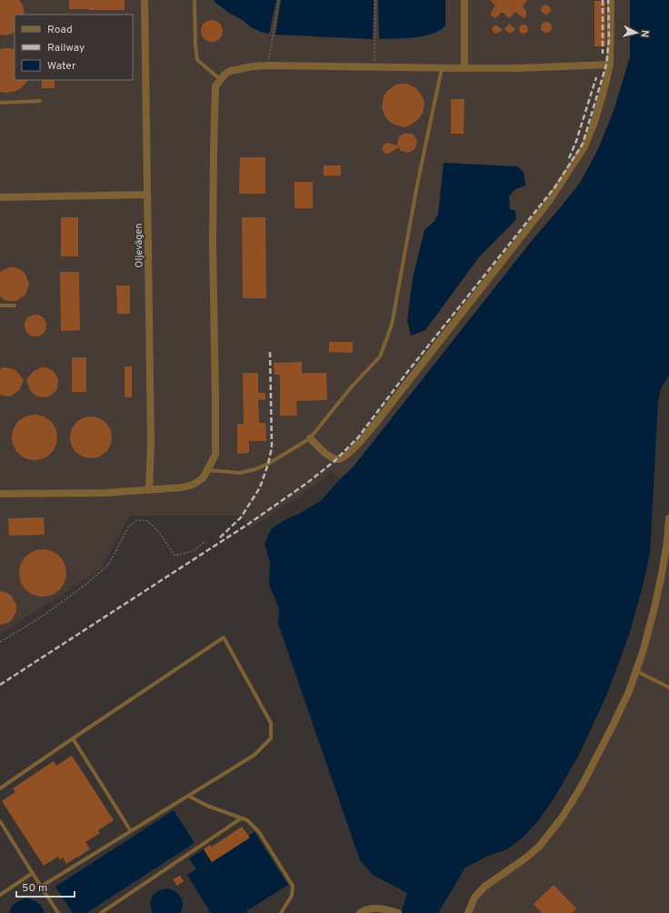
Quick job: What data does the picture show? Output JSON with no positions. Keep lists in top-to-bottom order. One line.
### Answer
{"streets":{"street":["Oljevägen"]},"legend":["Road","Railway","Water"],"scale_bar":"50 m","north":"right"}
